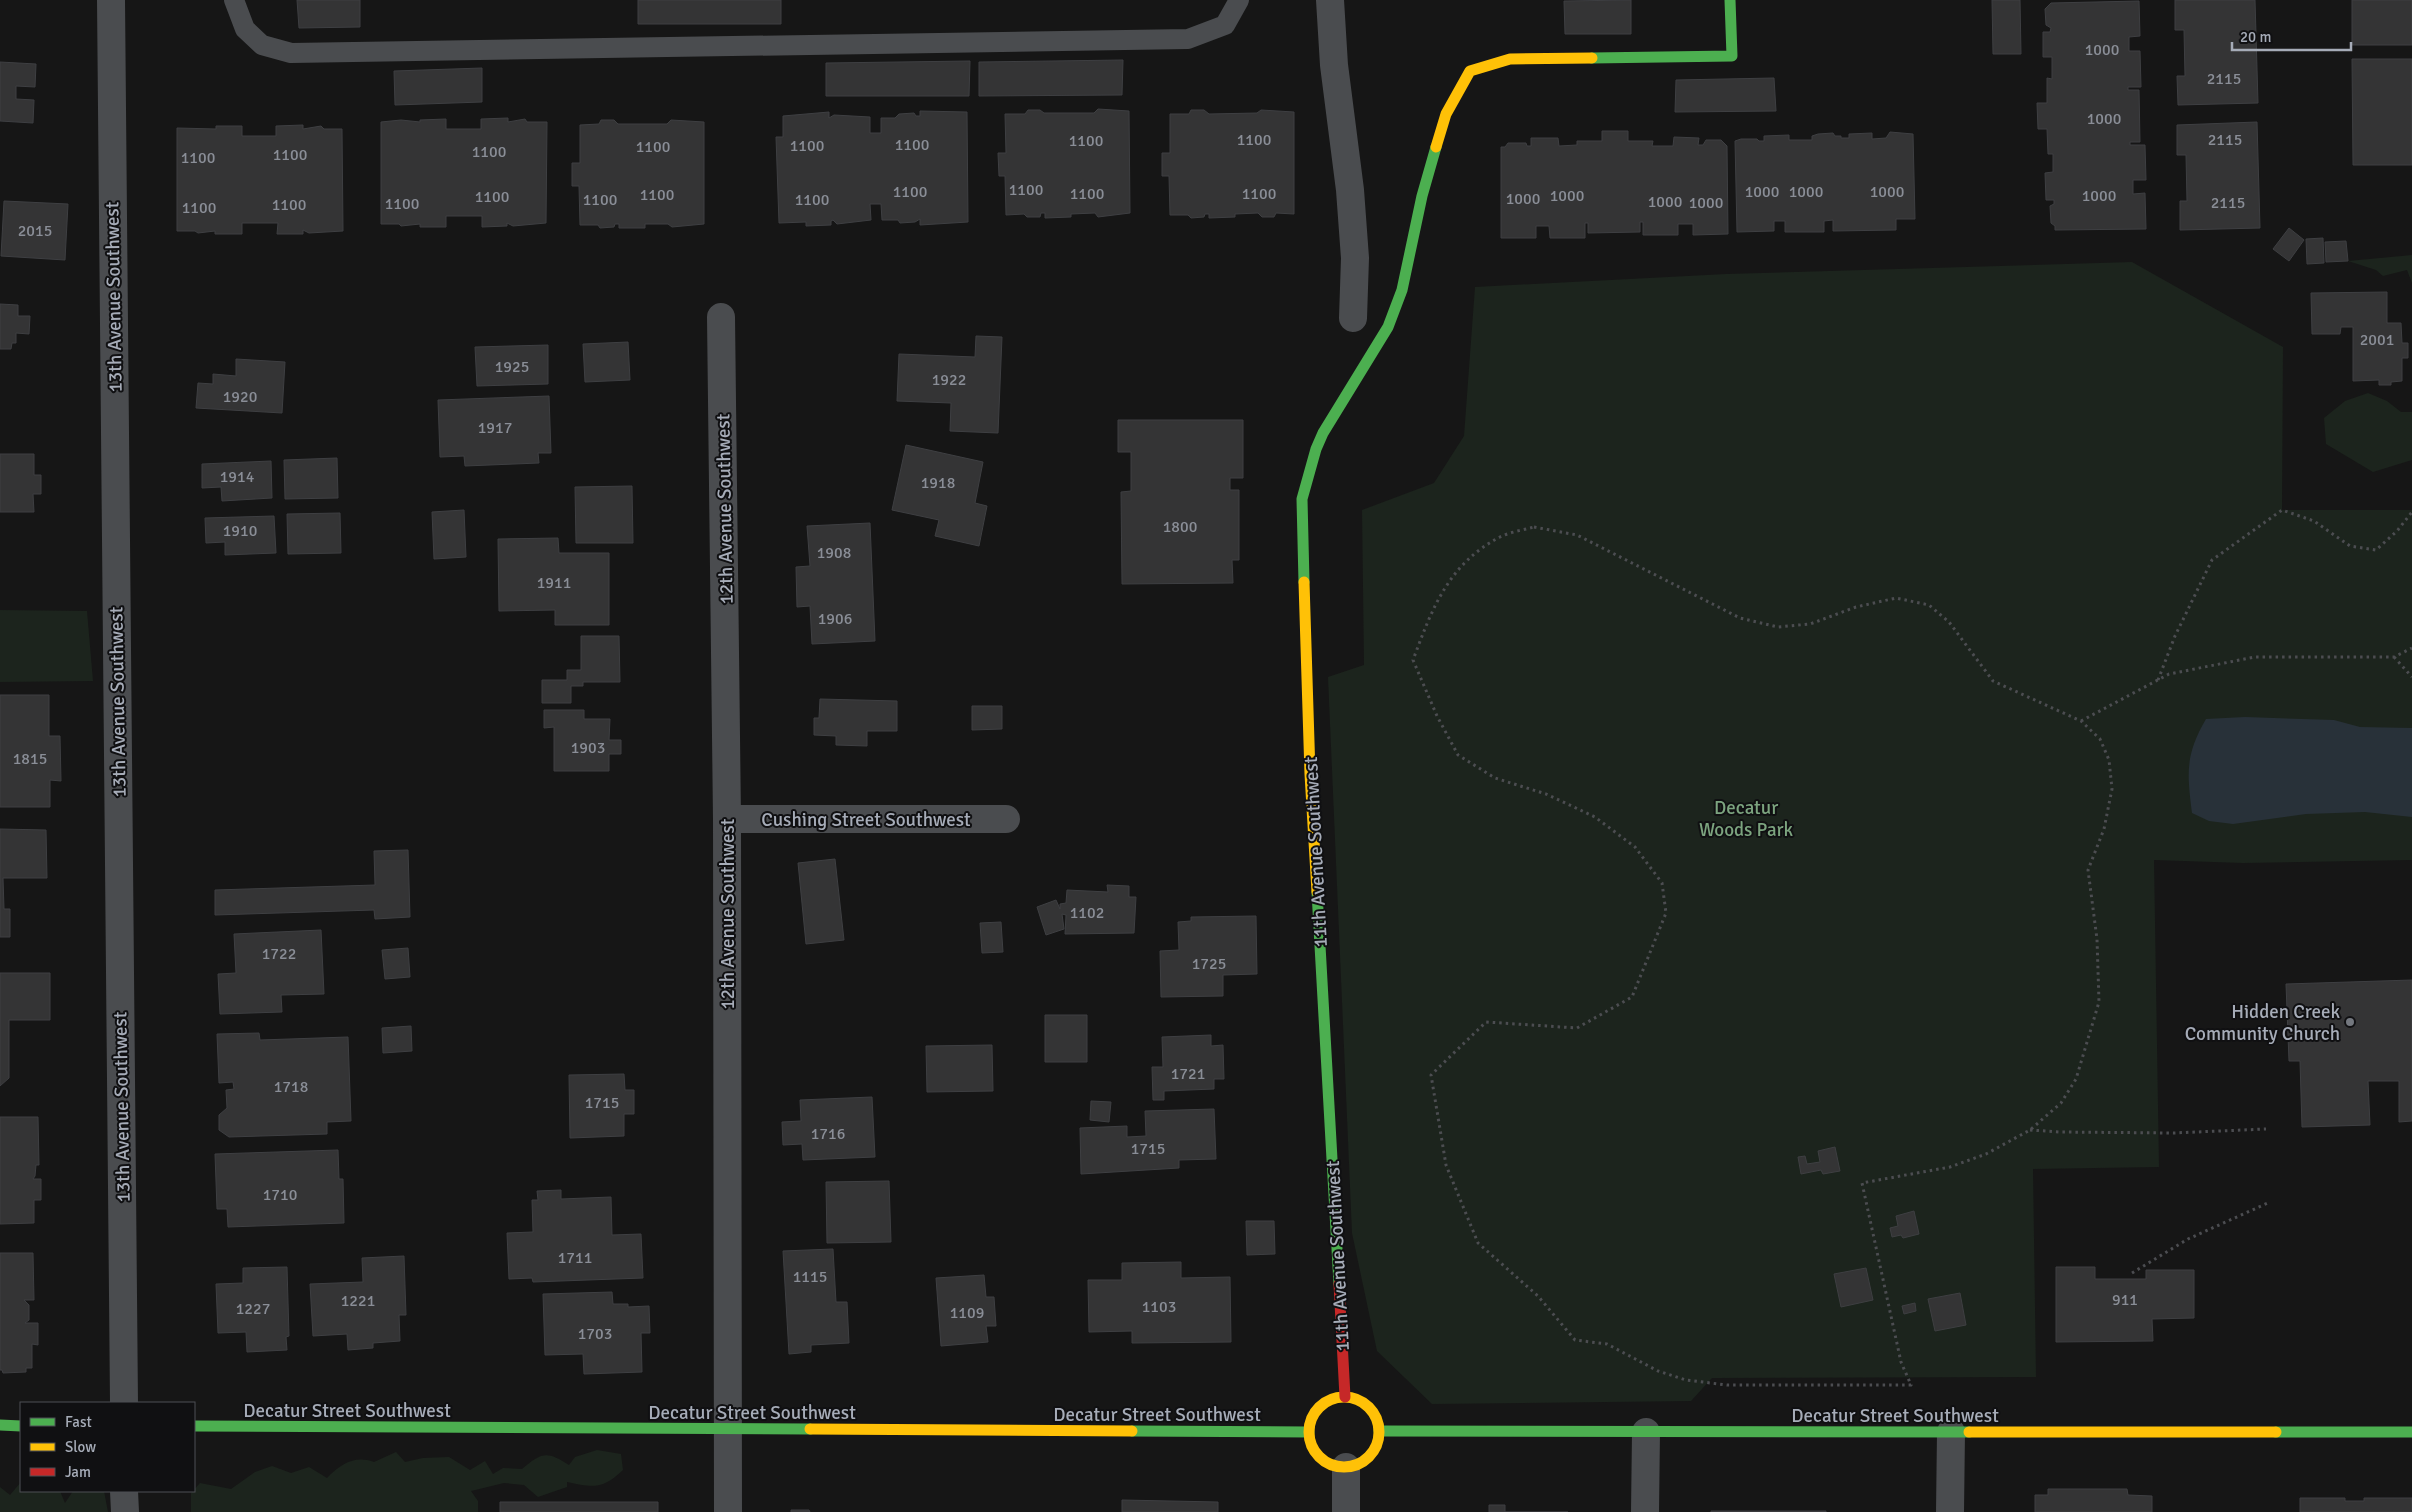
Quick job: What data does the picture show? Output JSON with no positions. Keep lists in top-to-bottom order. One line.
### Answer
{"streets":{"street":["13th Avenue Southwest","12th Avenue Southwest","Cushing Street Southwest","11th Avenue Southwest","Decatur Street Southwest"]},"crossings":[["12th Avenue Southwest","Cushing Street Southwest"],["12th Avenue Southwest","Decatur Street Southwest"],["11th Avenue Southwest","Decatur Street Southwest"]],"parks":["Decatur Woods Park"],"places":["Hidden Creek Community Church"],"house_numbers":["1000","2115","1000","1100","2115","1100","1100","1100","1100","1100","1100","1100","1100","1100","1000","1000","1000","1100","1100","1100","1000","1000","1100","1000","1100","1100","1000","1000","2115","1100","1100","1100","2015","2001","1925","1922","1920","1917","1914","1918","1800","1910","1908","1911","1906","1903","1815","1102","1722","1725","1721","1718","1715","1716","1715","1710","1711","1115","911","1221","1103","1227","1109","1703"],"legend":["Fast","Slow","Jam"],"scale_bar":"20 m"}
